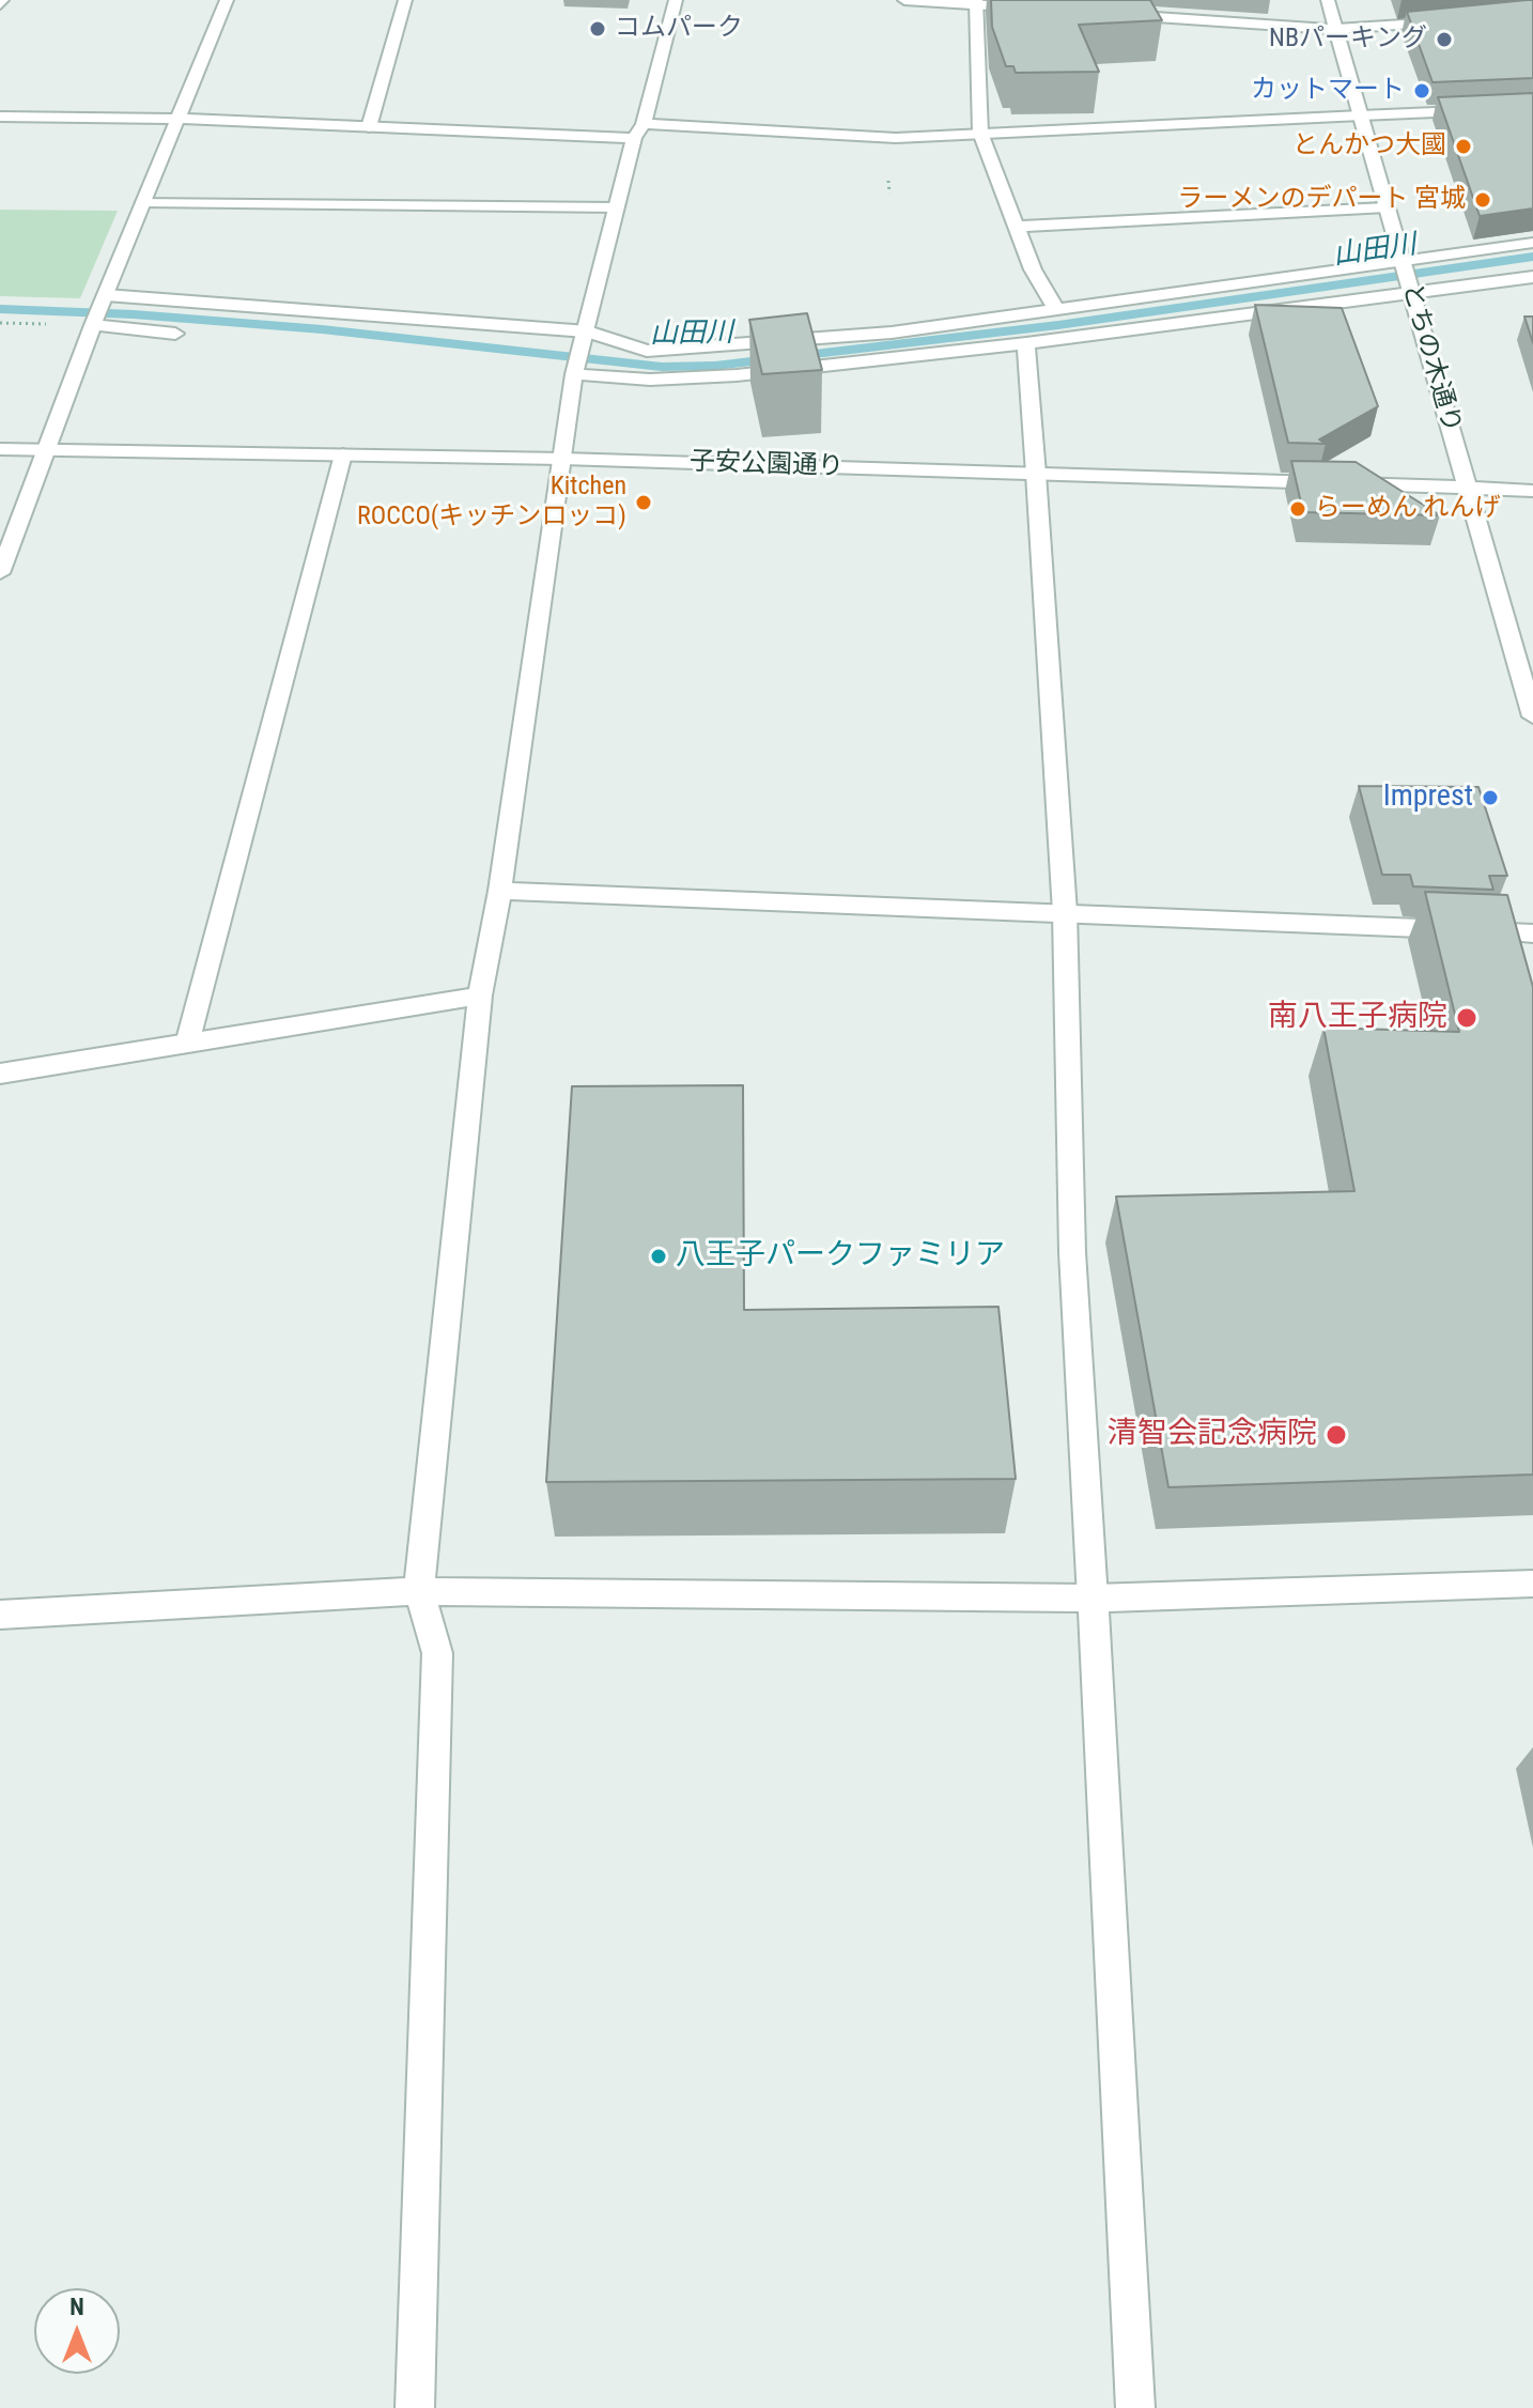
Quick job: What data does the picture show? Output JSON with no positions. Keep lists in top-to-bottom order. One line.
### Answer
{"streets":{"street":["とちの木通り","子安公園通り"]},"crossings":[["とちの木通り","子安公園通り"]],"water":["山田川"],"places":["コムパーク","NBパーキング","カットマート","とんかつ大國","ラーメンのデパート 宮城","Kitchen ROCCO(キッチンロッコ)","らーめん れんげ","Imprest","南八王子病院","八王子パークファミリア","清智会記念病院"],"north":"top"}
